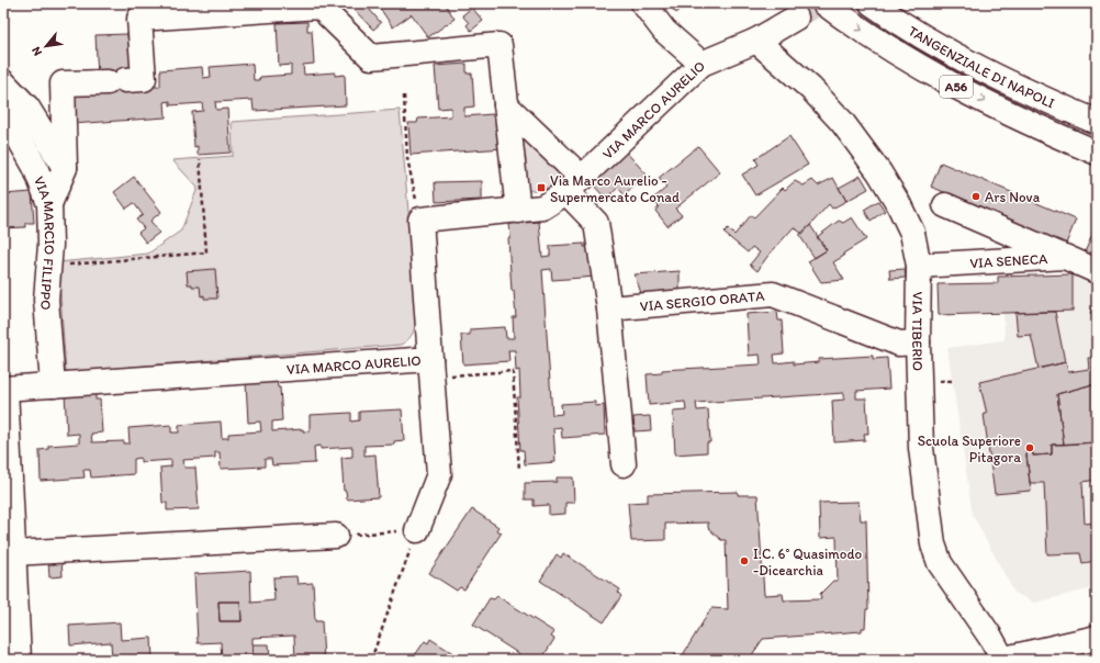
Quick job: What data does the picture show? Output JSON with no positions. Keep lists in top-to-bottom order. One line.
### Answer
{"streets":{"main road":["TANGENZIALE DI NAPOLI","A56","VIA MARCO AURELIO","VIA MARCIO FILIPPO","VIA SENECA","VIA SERGIO ORATA","VIA TIBERIO"]},"crossings":[["VIA MARCO AURELIO","VIA MARCIO FILIPPO"],["VIA MARCO AURELIO","VIA TIBERIO"],["VIA SENECA","VIA TIBERIO"],["VIA SERGIO ORATA","VIA TIBERIO"]],"places":{"transit":["Via Marco Aurelio - Supermercato Conad"],"other":["Ars Nova","Scuola Superiore Pitagora","I.C. 6° Quasimodo -Dicearchia"]},"north":"bottom left"}
